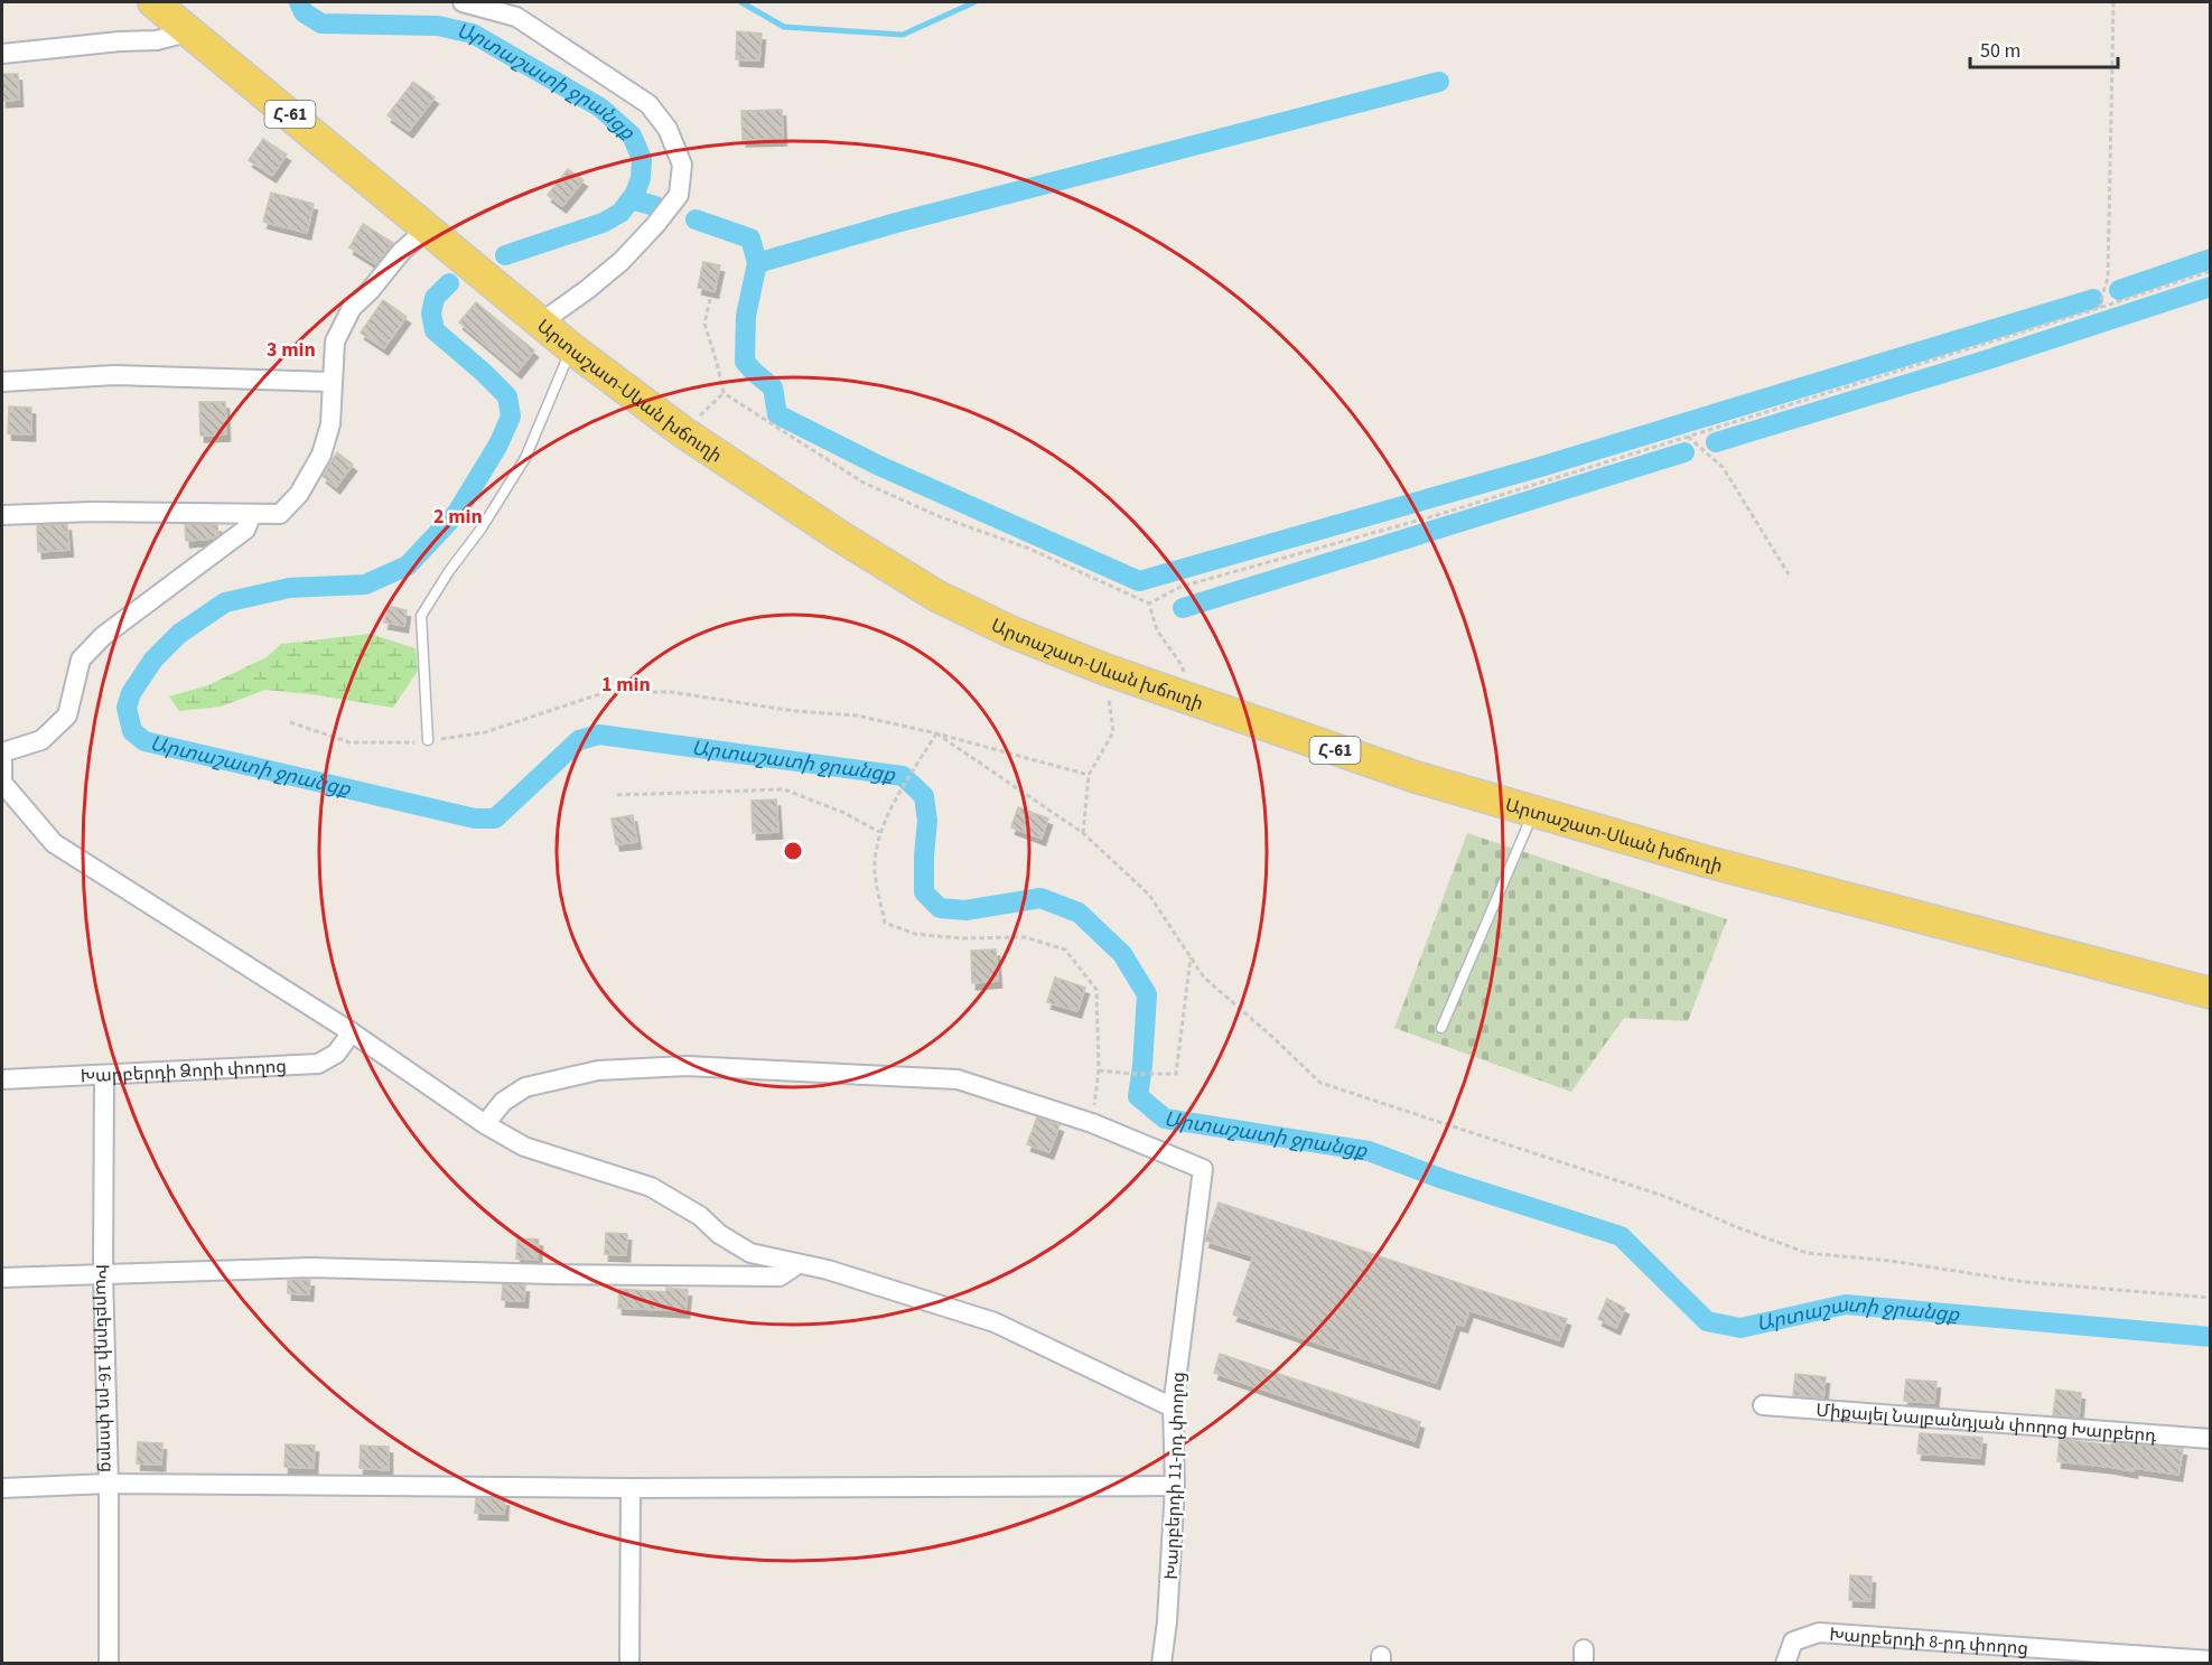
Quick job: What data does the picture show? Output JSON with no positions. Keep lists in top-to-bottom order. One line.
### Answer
{"streets":{"main road":["Հ-61","Արտաշատ-Սևան խճուղի"],"street":["Խարբերդի Ձորի փողոց","Խարբերդի 16-րդ փողոց","Միքայել Նալբանդյան փողոց Խարբերդ","Խարբերդի 11-րդ փողոց","Խարբերդի 8-րդ փողոց"]},"crossings":[["Խարբերդի Ձորի փողոց","Խարբերդի 16-րդ փողոց"]],"water":["Արտաշատի ջրանցք"],"scale_bar":"50 m","rings":["3 min","2 min","1 min"]}
